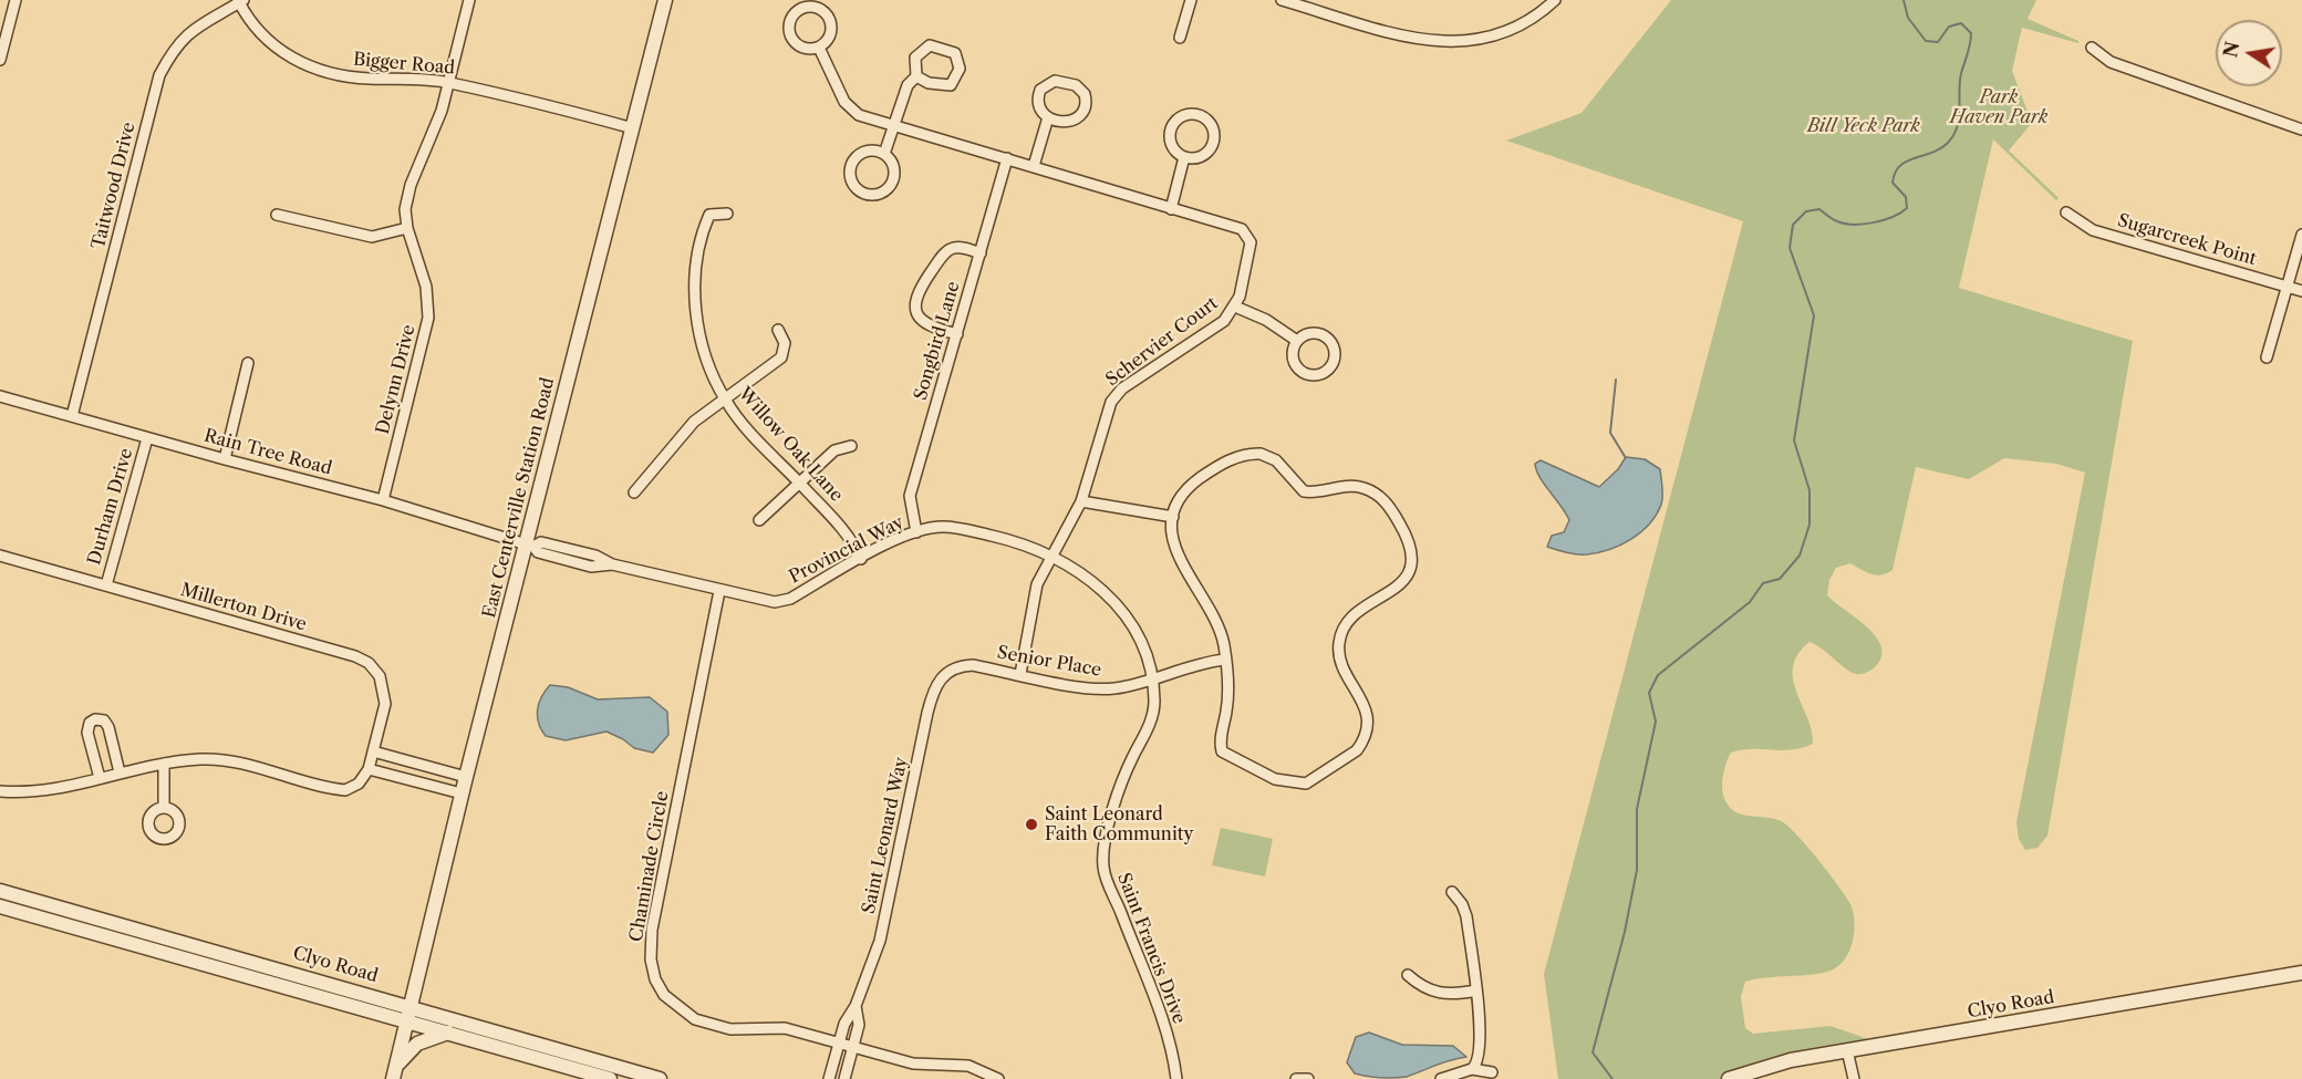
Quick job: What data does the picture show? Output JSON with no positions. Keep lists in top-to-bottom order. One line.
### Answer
{"streets":{"street":["Bigger Road","Taitwood Drive","Sugarcreek Point","Songbird Lane","Schervier Court","Delynn Drive","Willow Oak Lane","Rain Tree Road","East Centerville Station Road","Durham Drive","Provincial Way","Millerton Drive","Senior Place","Saint Leonard Way","Chaminade Circle","Saint Francis Drive","Clyo Road"]},"crossings":[["Bigger Road","Taitwood Drive"],["Bigger Road","Delynn Drive"],["Bigger Road","East Centerville Station Road"],["Taitwood Drive","Rain Tree Road"],["Songbird Lane","Schervier Court"],["Songbird Lane","Provincial Way"],["Schervier Court","Provincial Way"],["Schervier Court","Senior Place"],["Delynn Drive","Rain Tree Road"],["Willow Oak Lane","Provincial Way"],["Rain Tree Road","East Centerville Station Road"],["Rain Tree Road","Durham Drive"],["Rain Tree Road","Provincial Way"],["East Centerville Station Road","Provincial Way"],["East Centerville Station Road","Clyo Road"],["Durham Drive","Millerton Drive"],["Provincial Way","Senior Place"],["Provincial Way","Chaminade Circle"],["Provincial Way","Saint Francis Drive"],["Senior Place","Saint Leonard Way"],["Senior Place","Saint Francis Drive"],["Saint Leonard Way","Chaminade Circle"]],"parks":["Park Haven Park","Bill Yeck Park"],"places":["Saint Leonard Faith Community"],"north":"left"}
